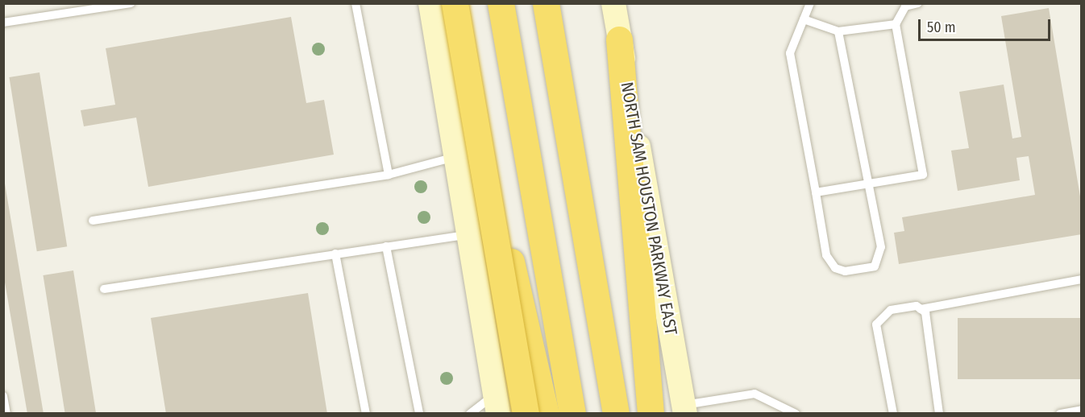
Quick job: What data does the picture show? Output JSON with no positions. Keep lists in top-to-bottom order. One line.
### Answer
{"streets":{"main road":["NORTH SAM HOUSTON PARKWAY EAST"]},"scale_bar":"50 m"}
